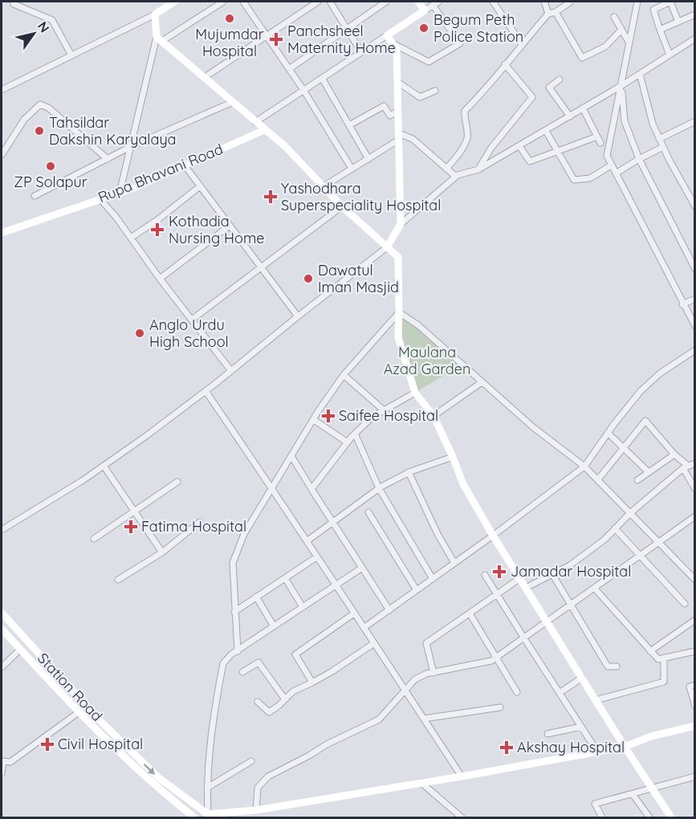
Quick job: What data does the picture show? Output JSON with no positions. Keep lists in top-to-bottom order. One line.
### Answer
{"streets":{"street":["Rupa Bhavani Road","Station Road"]},"parks":["Maulana Azad Garden"],"places":{"other":["Mujumdar Hospital","Begum Peth Police Station","Tahsildar Dakshin Karyalaya","ZP Solapur","Dawatul Iman Masjid","Anglo Urdu High School"],"health":["Panchsheel Maternity Home","Yashodhara Superspeciality Hospital","Kothadia Nursing Home","Saifee Hospital","Fatima Hospital","Jamadar Hospital","Civil Hospital","Akshay Hospital"]},"north":"top right"}
